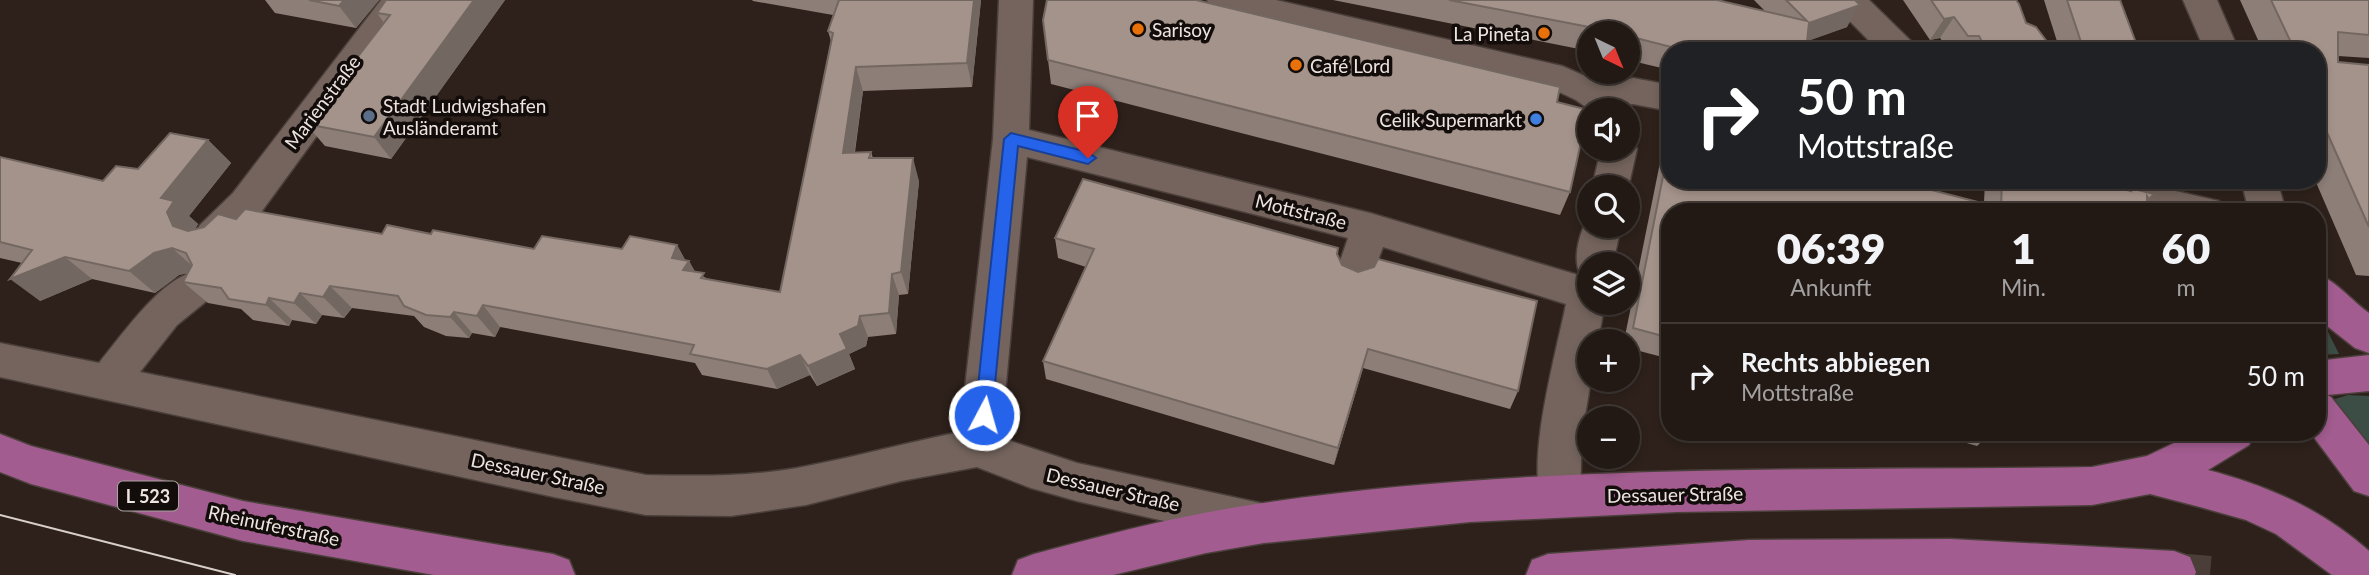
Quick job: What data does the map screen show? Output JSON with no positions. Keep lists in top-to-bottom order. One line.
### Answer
{"streets":{"main road":["Dessauer Straße","L 523","Rheinuferstraße"],"street":["Marienstraße","Mottstraße"]},"places":["Sarisoy","La Pineta","Café Lord","Stadt Ludwigshafen Ausländeramt","Celik Supermarkt"],"north":"bottom right","page":{"map_buttons":["+","−"],"turn":["50 m","Mottstraße"],"eta":["06:39","Ankunft","1","Min.","60","m"],"list":[{"name":"Rechts abbiegen","note":"Mottstraße","value":"50 m"}]}}
